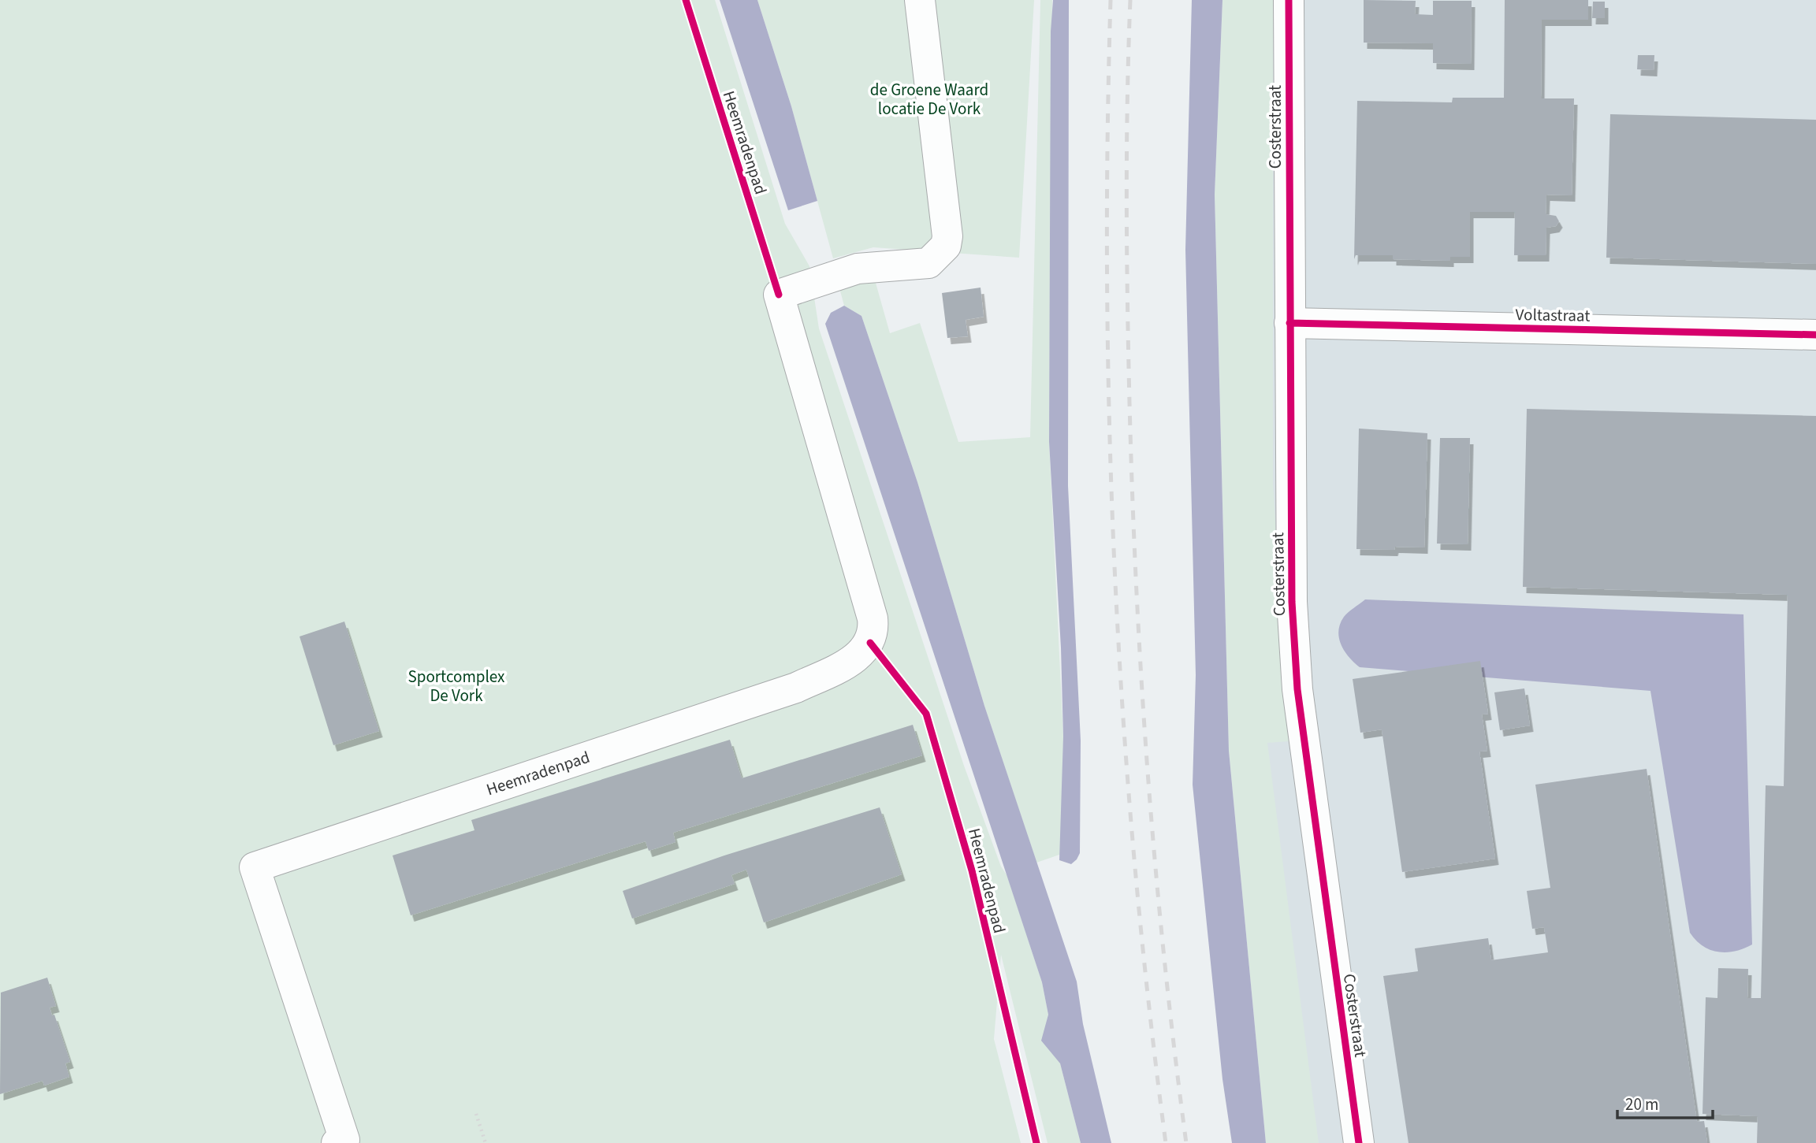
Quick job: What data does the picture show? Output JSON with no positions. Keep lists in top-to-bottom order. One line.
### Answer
{"streets":{"street":["Costerstraat","Heemradenpad","Voltastraat"]},"crossings":[["Costerstraat","Voltastraat"]],"parks":["de Groene Waard locatie De Vork","Sportcomplex De Vork"],"scale_bar":"20 m"}
